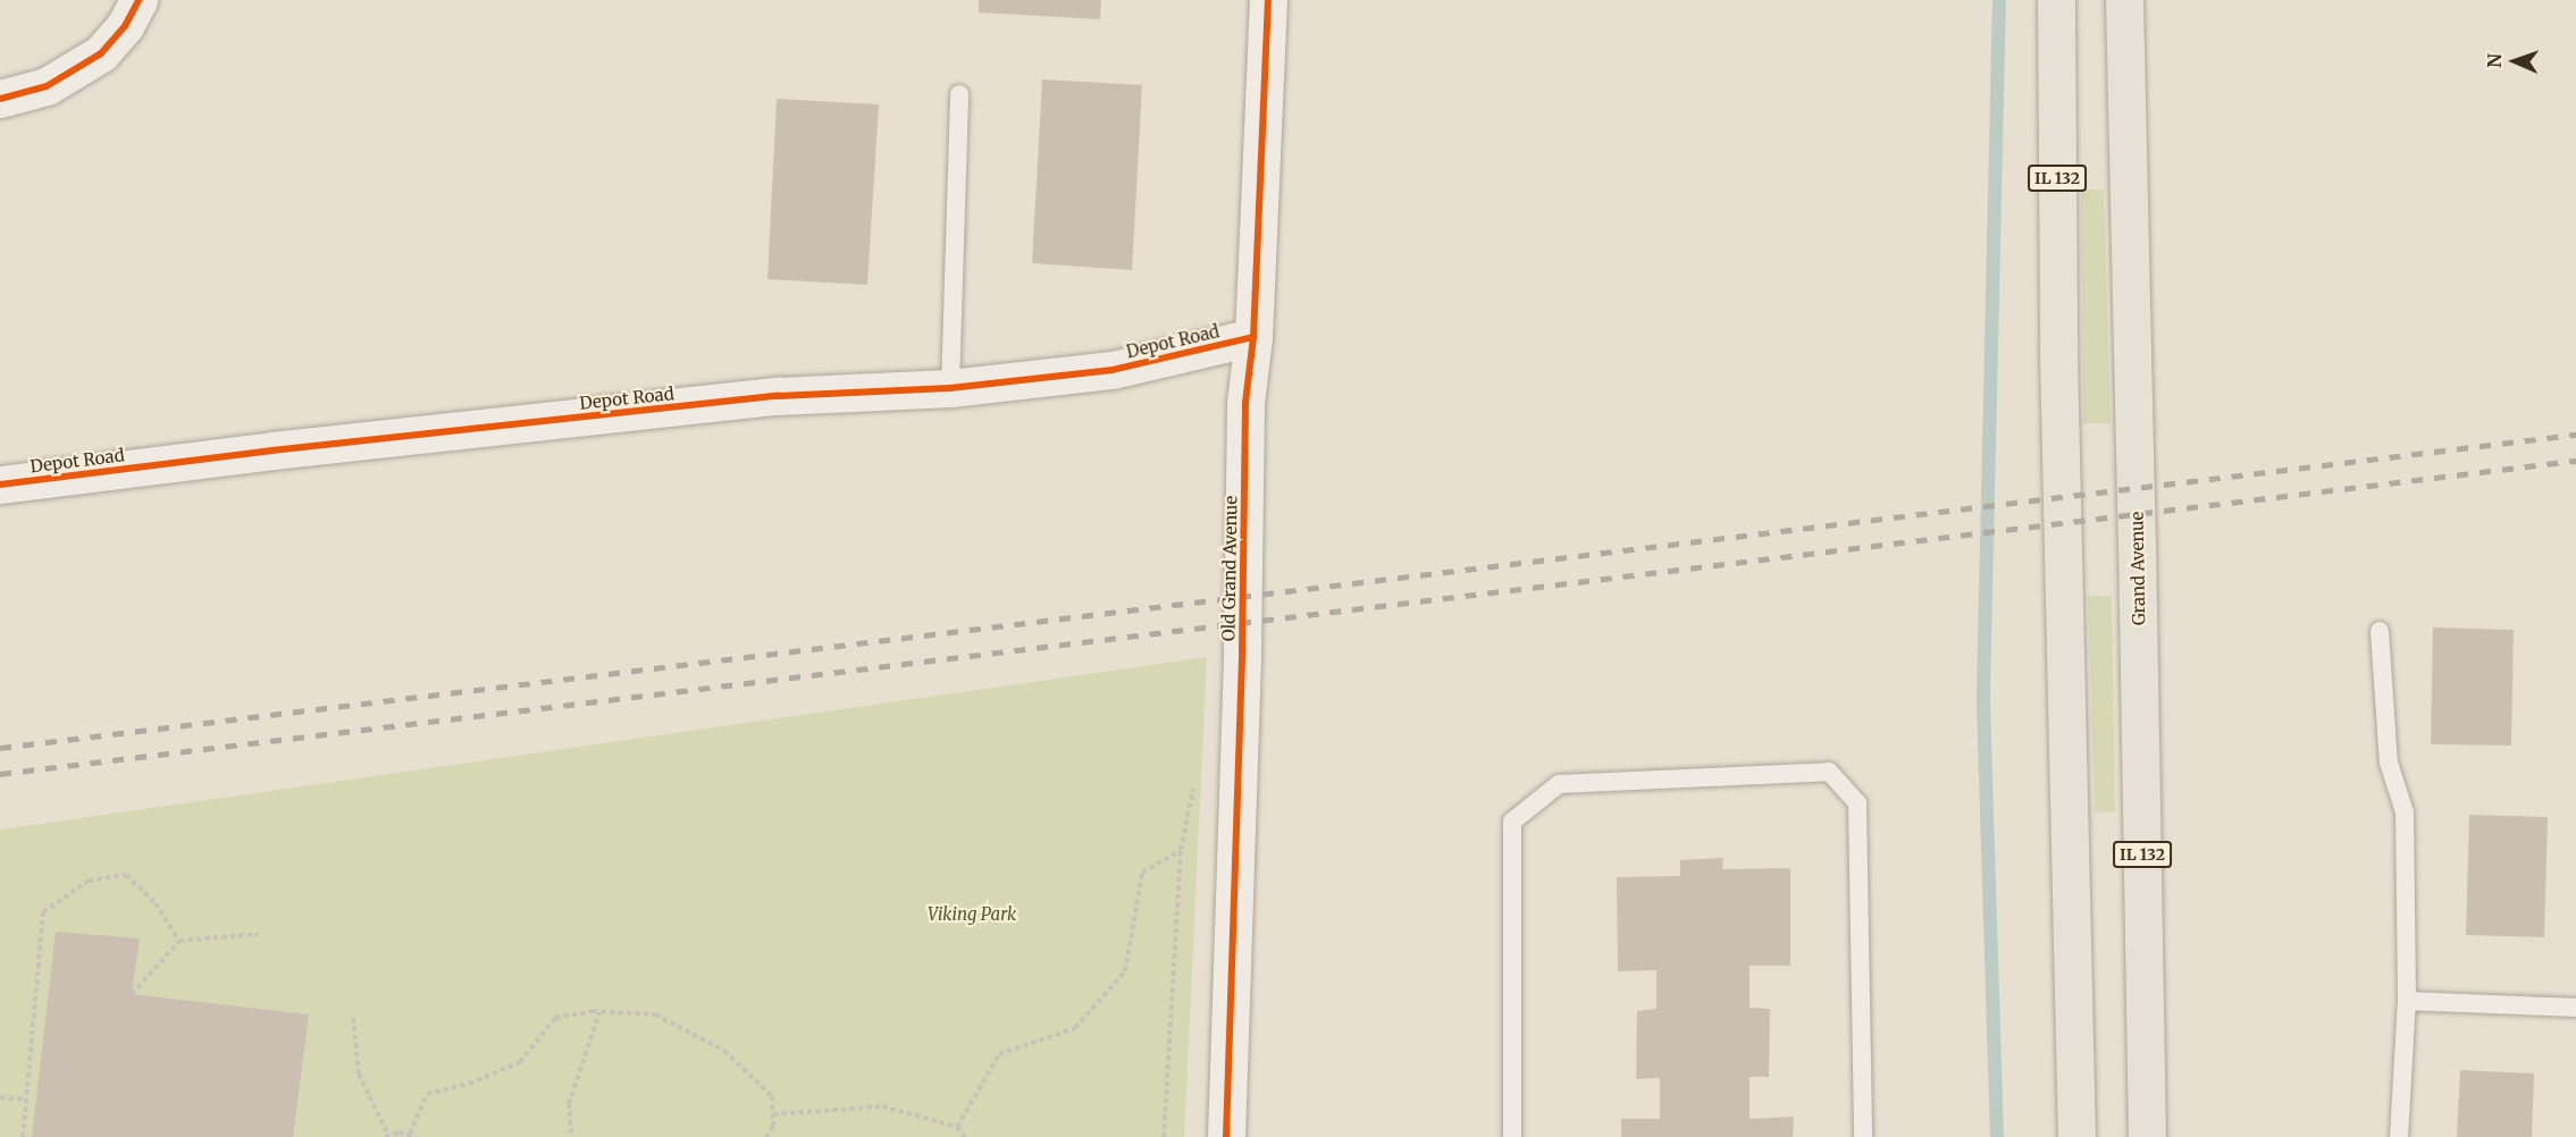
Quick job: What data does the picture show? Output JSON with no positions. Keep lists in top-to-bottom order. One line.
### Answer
{"streets":{"main road":["IL 132","Grand Avenue"],"street":["Depot Road","Old Grand Avenue"]},"crossings":[["Depot Road","Old Grand Avenue"]],"parks":["Viking Park"],"north":"left"}
